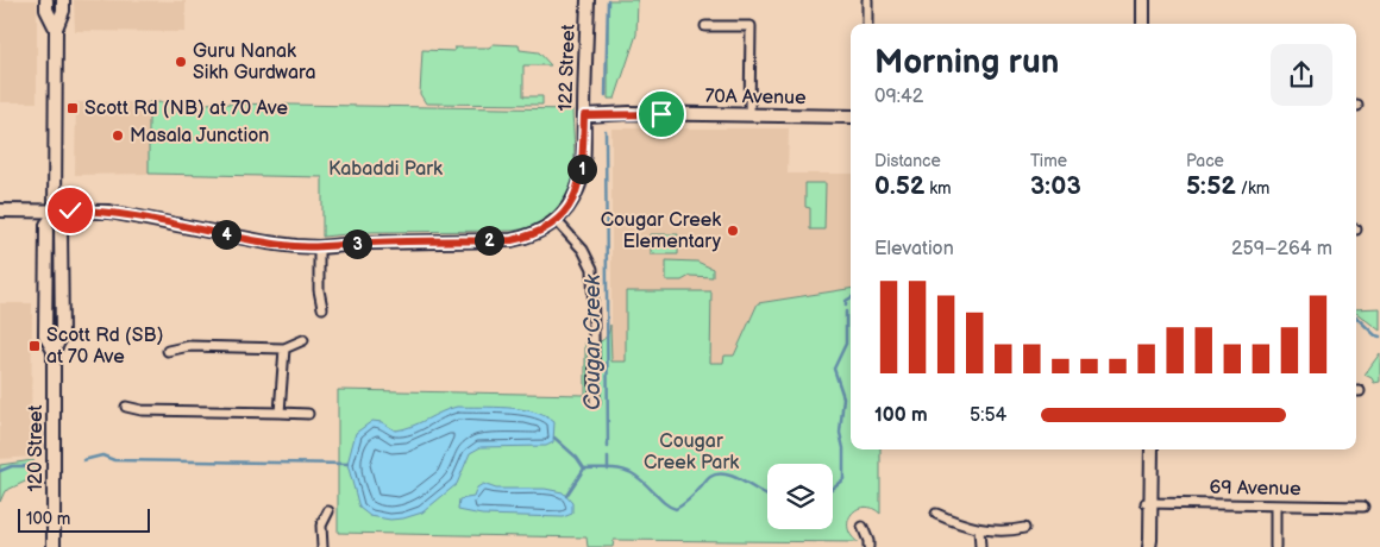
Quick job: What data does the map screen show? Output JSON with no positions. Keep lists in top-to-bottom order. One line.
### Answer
{"streets":{"street":["122 Street","70A Avenue","120 Street","69 Avenue"]},"crossings":[["122 Street","70A Avenue"]],"water":["Cougar Creek"],"parks":["Kabaddi Park","Cougar Creek Park"],"places":{"other":["Guru Nanak Sikh Gurdwara","Masala Junction","Cougar Creek Elementary"],"transit":["Scott Rd (NB) at 70 Ave","Scott Rd (SB) at 70 Ave"]},"scale_bar":"100 m","page":{"heading":["Morning run","09:42"],"stats":[["Distance","0.52 km"],["Time","3:03"],["Pace","5:52 /km"]],"pins":["1","4","2","3"],"chart":["Elevation","259–264 m"],"list":[{"name":"100 m","note":"5:54"}],"scale":"100 m"}}
